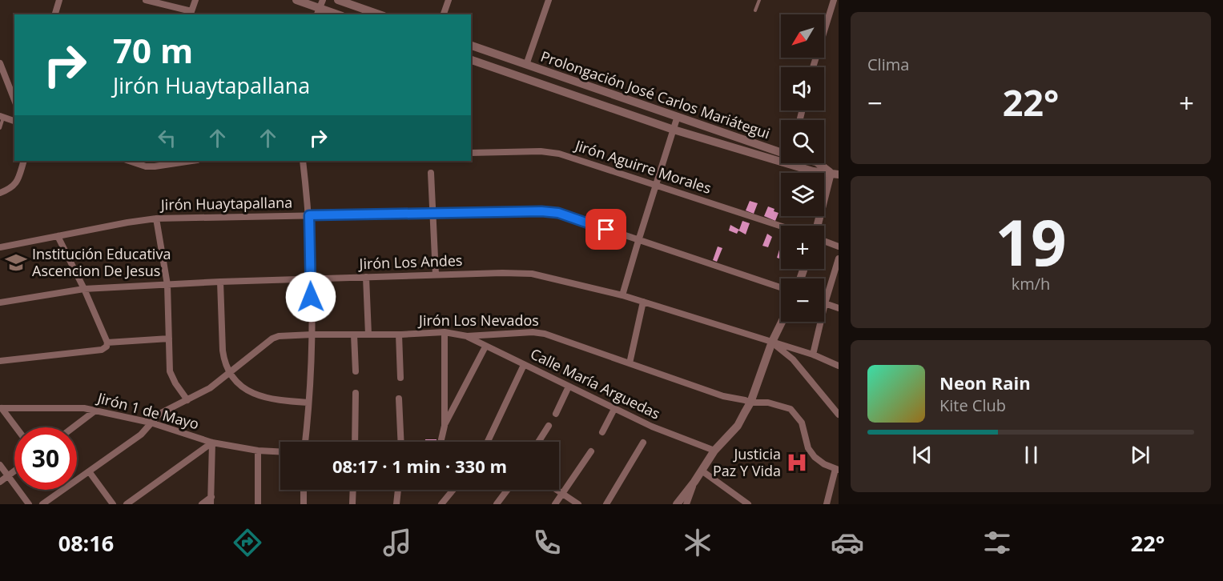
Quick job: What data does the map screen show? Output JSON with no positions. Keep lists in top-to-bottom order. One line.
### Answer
{"streets":{"street":["Prolongación José Carlos Mariátegui","Jirón Aguirre Morales","Jirón Huaytapallana","Jirón Los Andes","Jirón Los Nevados","Calle María Arguedas","Jirón 1 de Mayo"]},"crossings":[["Jirón Los Nevados","Calle María Arguedas"],["Jirón Los Nevados","Jirón 1 de Mayo"]],"places":{"school or university":["Institución Educativa Ascencion De Jesus"],"hospital":["Justicia Paz Y Vida"]},"north":"bottom left","page":{"tile":["Clima",["19","km/h"]],"map_buttons":["+","−"],"turn":["70 m","Jirón Huaytapallana"],"heat":["−","22°","+"],"song":["Neon Rain","Kite Club"],"limit":"30","trip":"08:17 · 1 min · 330 m","tabs":["08:16","22°"]}}
